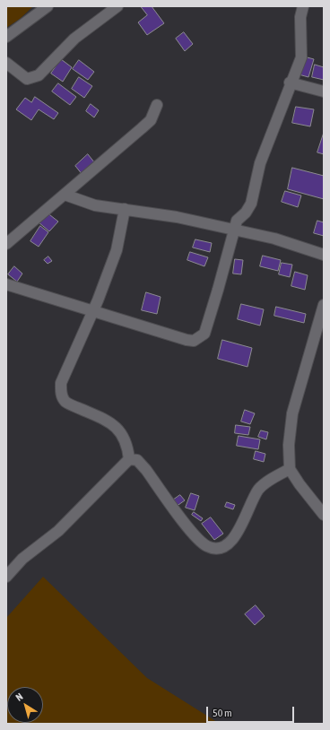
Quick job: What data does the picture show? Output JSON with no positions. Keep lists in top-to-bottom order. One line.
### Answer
{"scale_bar":"50 m","north":"top left"}
